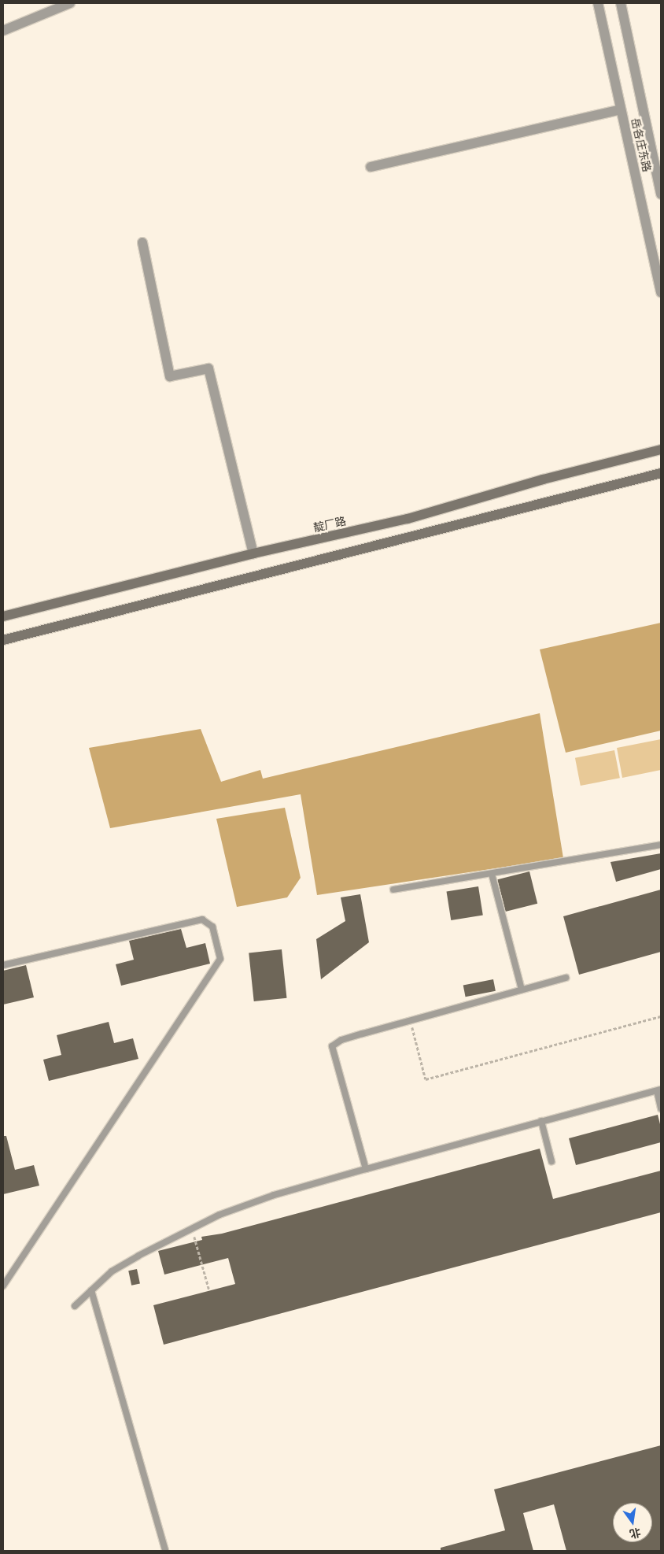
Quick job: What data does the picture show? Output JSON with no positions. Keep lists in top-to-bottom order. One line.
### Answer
{"streets":{"main road":["靛厂路"],"street":["岳各庄东路"]},"north":"bottom"}
